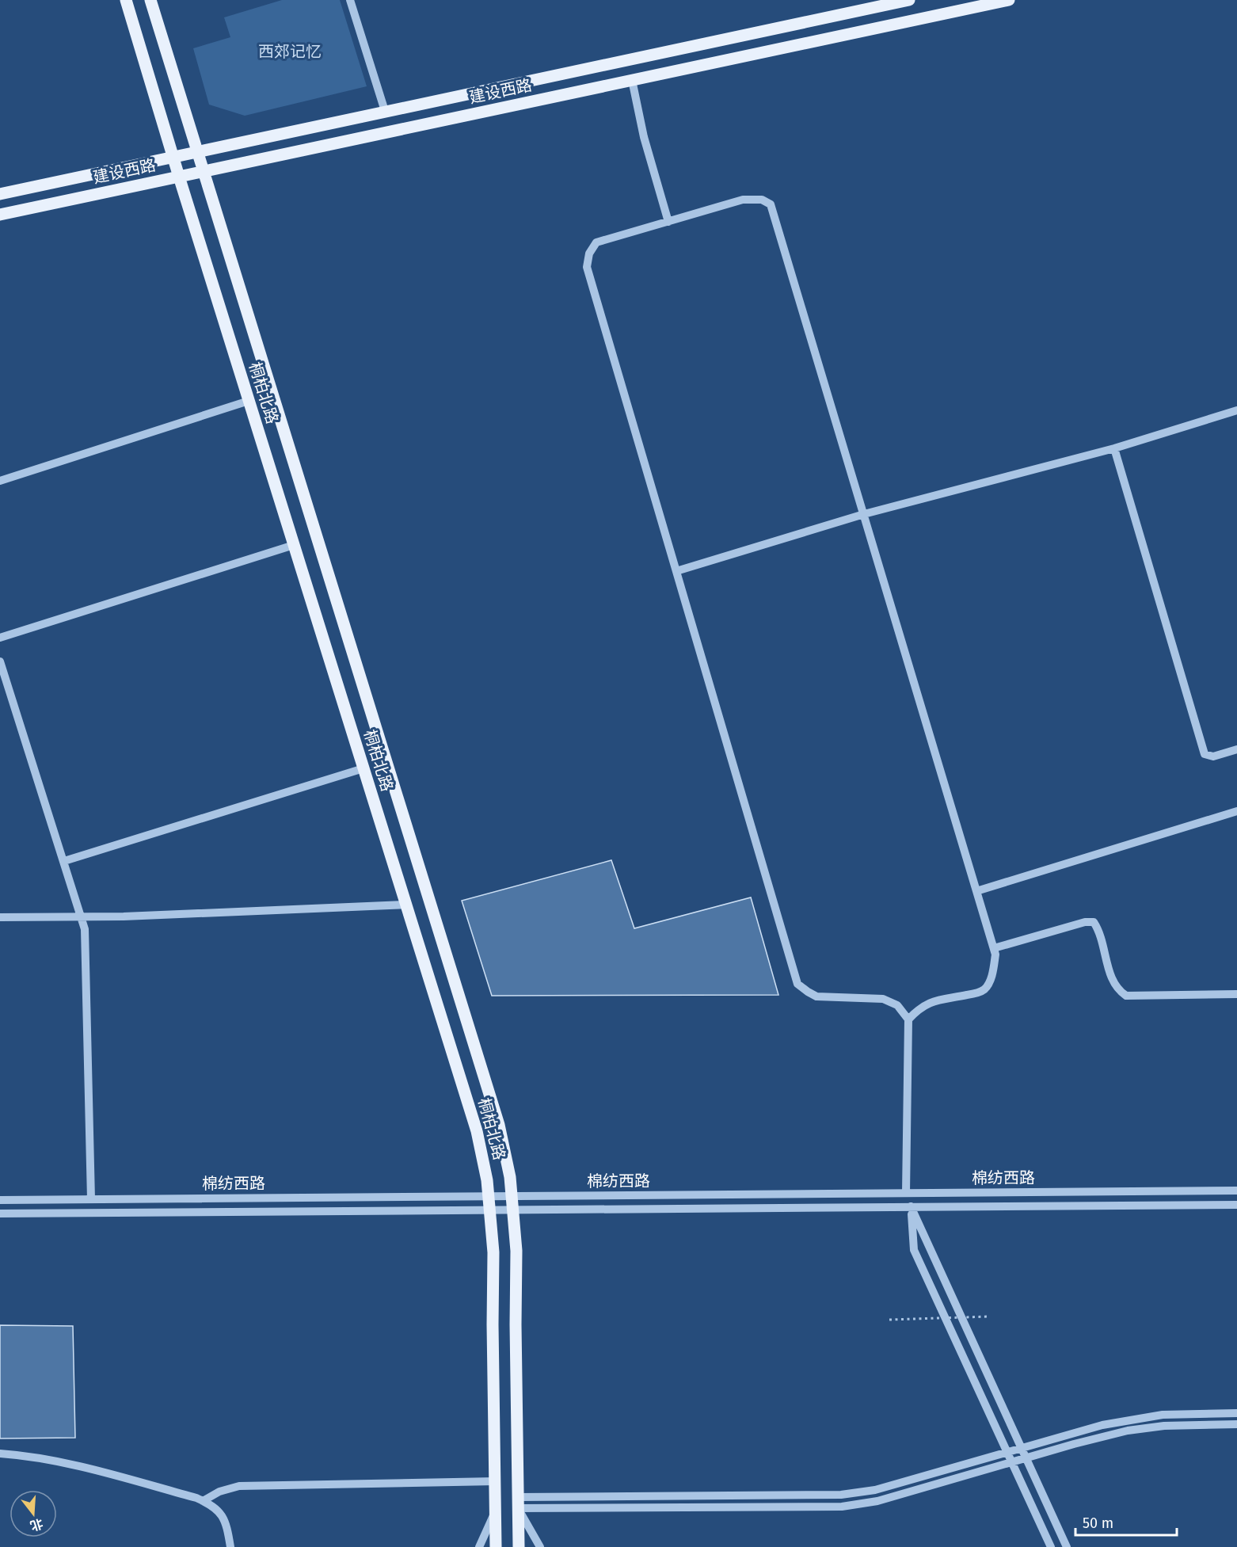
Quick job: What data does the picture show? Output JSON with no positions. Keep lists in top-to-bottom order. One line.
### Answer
{"streets":{"main road":["建设西路","桐柏北路"],"street":["棉纺西路"]},"crossings":[["建设西路","桐柏北路"],["桐柏北路","棉纺西路"]],"parks":["西郊记忆"],"scale_bar":"50 m","north":"bottom"}
